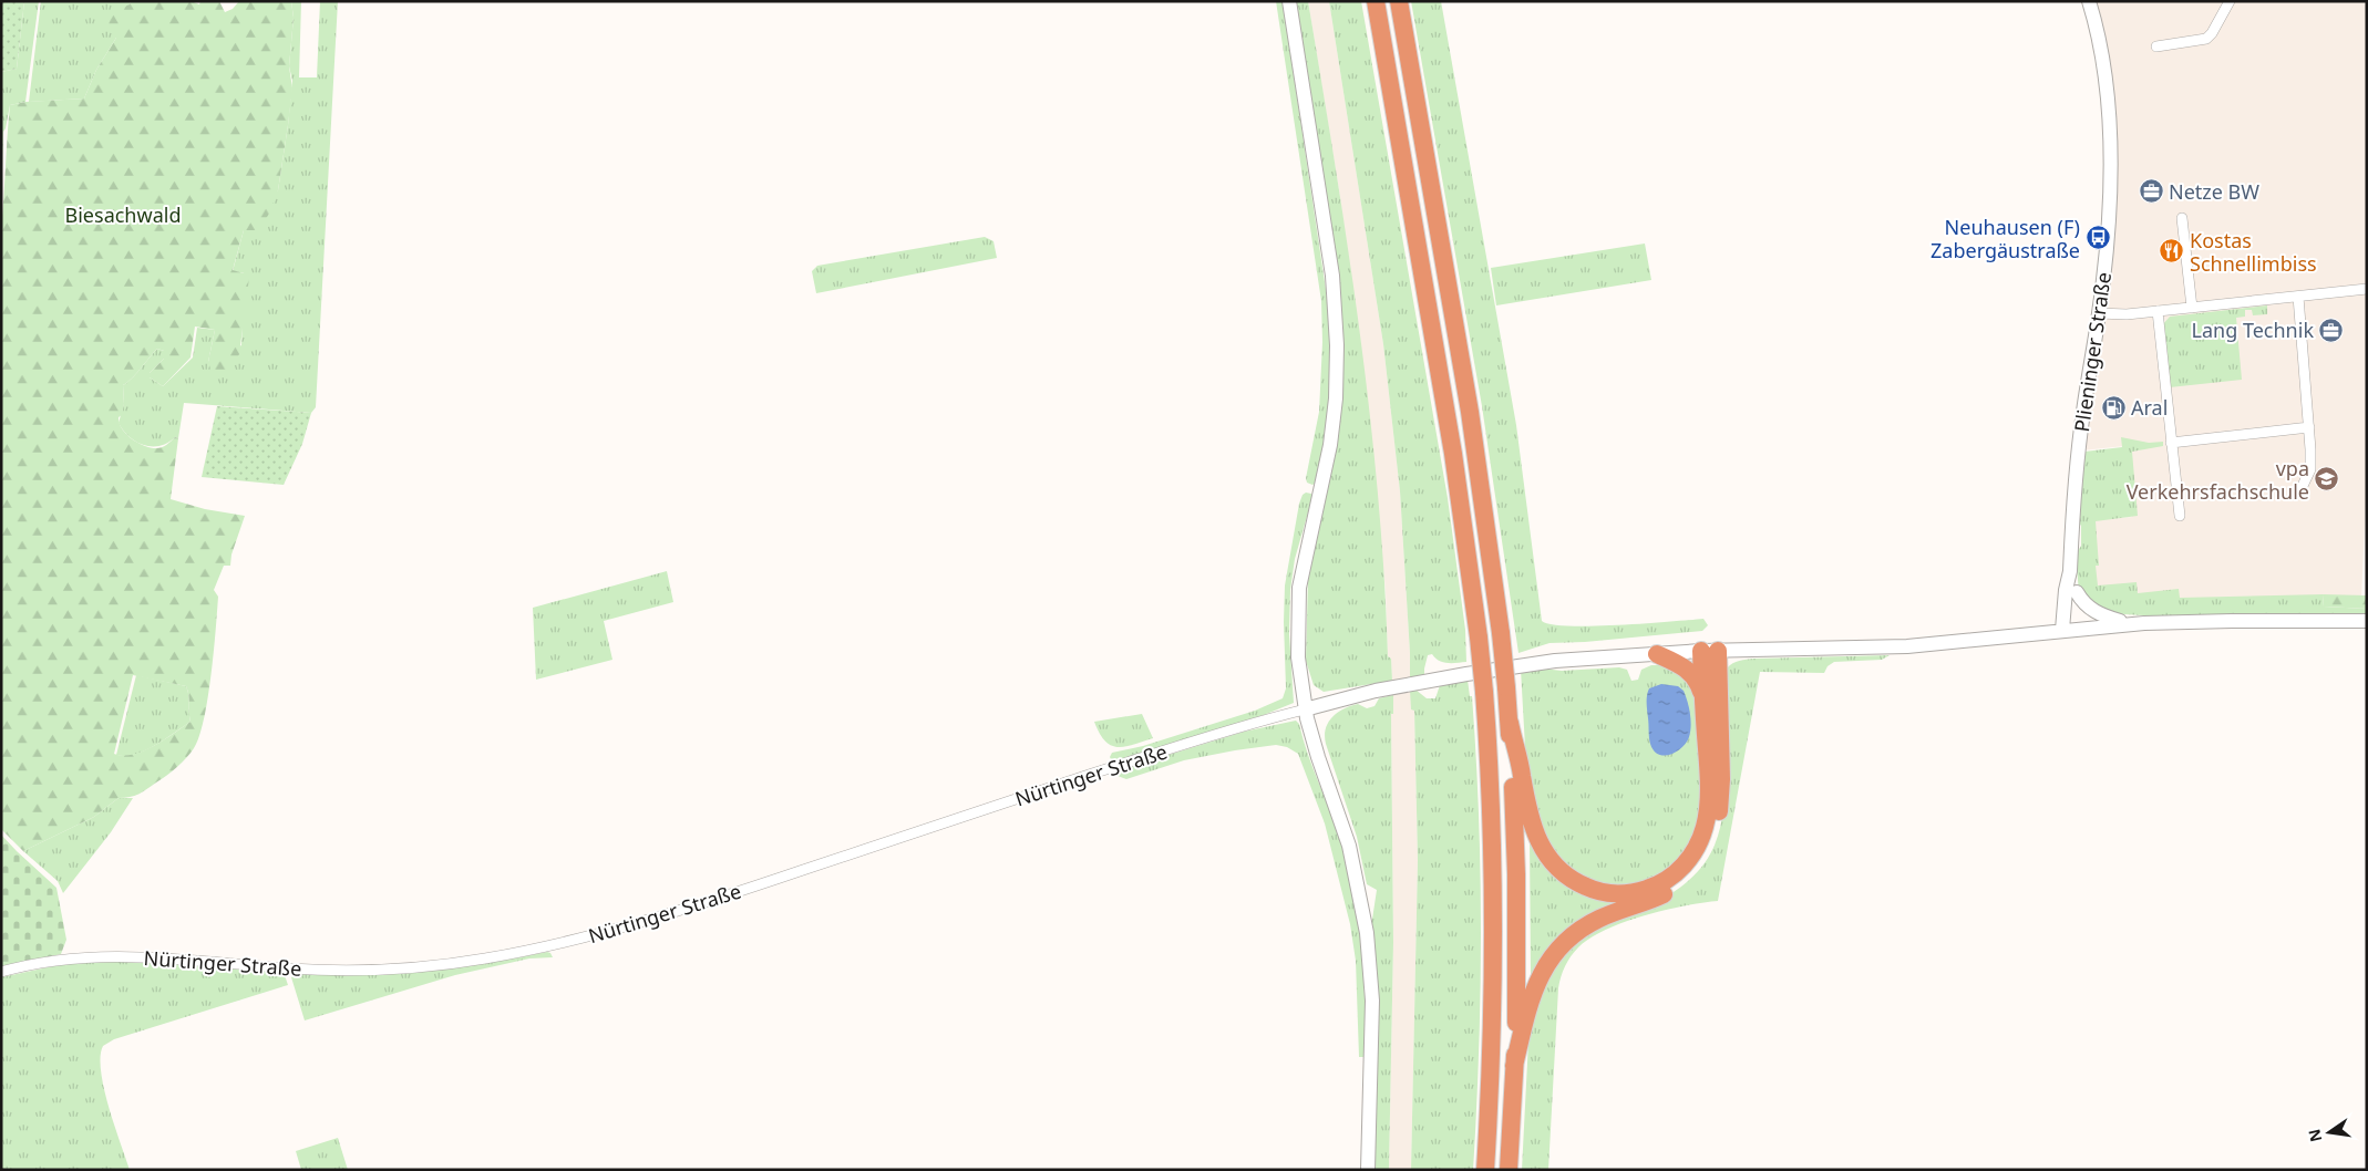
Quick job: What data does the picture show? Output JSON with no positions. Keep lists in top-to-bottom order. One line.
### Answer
{"streets":{"main road":["Plieninger Straße"],"street":["Nürtinger Straße"]},"parks":["Biesachwald"],"places":{"office":["Netze BW","Lang Technik"],"bus stop":["Neuhausen (F) Zabergäustraße"],"restaurant":["Kostas Schnellimbiss"],"fuel station":["Aral"],"school or university":["vpa Verkehrsfachschule"]},"north":"left"}
